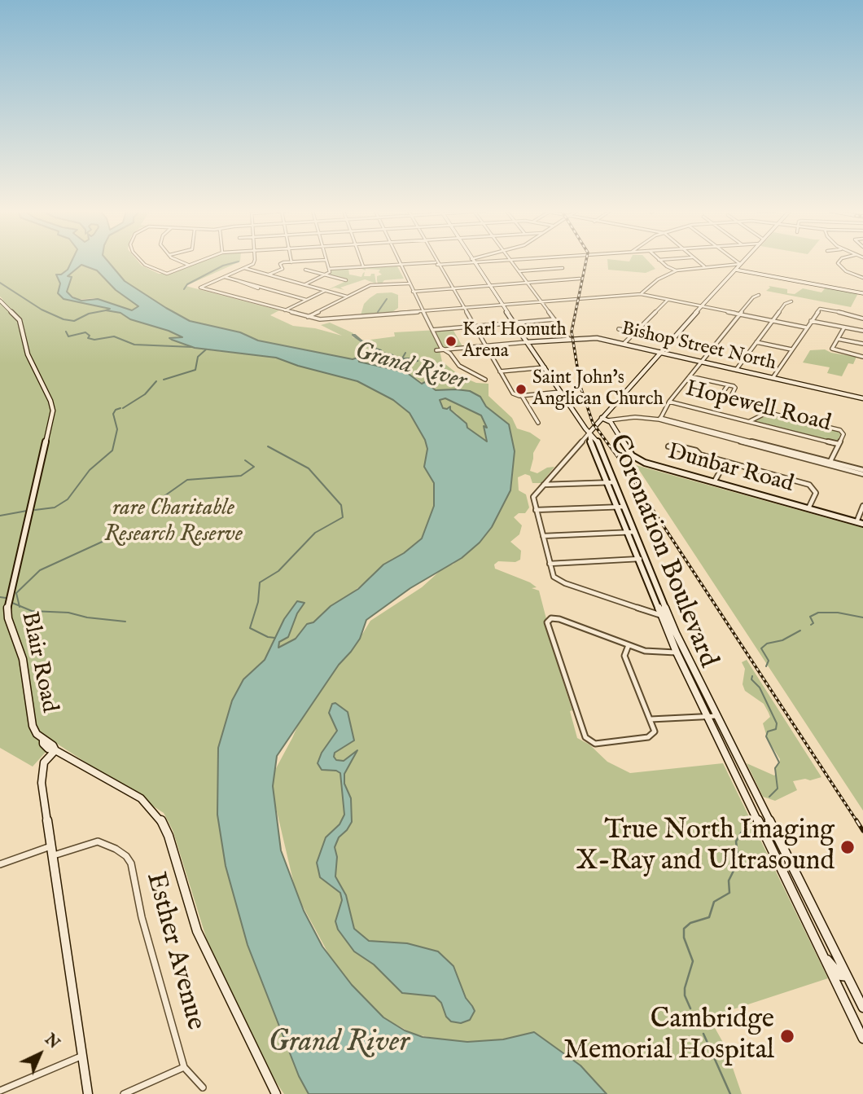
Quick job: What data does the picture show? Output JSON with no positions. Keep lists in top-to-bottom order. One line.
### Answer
{"streets":{"main road":["Bishop Street North","Dunbar Road","Coronation Boulevard","Blair Road"],"street":["Hopewell Road","Esther Avenue"]},"water":["Grand River"],"parks":["rare Charitable Research Reserve"],"places":["Karl Homuth Arena","Saint John's Anglican Church","True North Imaging X-Ray and Ultrasound","Cambridge Memorial Hospital"],"north":"top right"}
